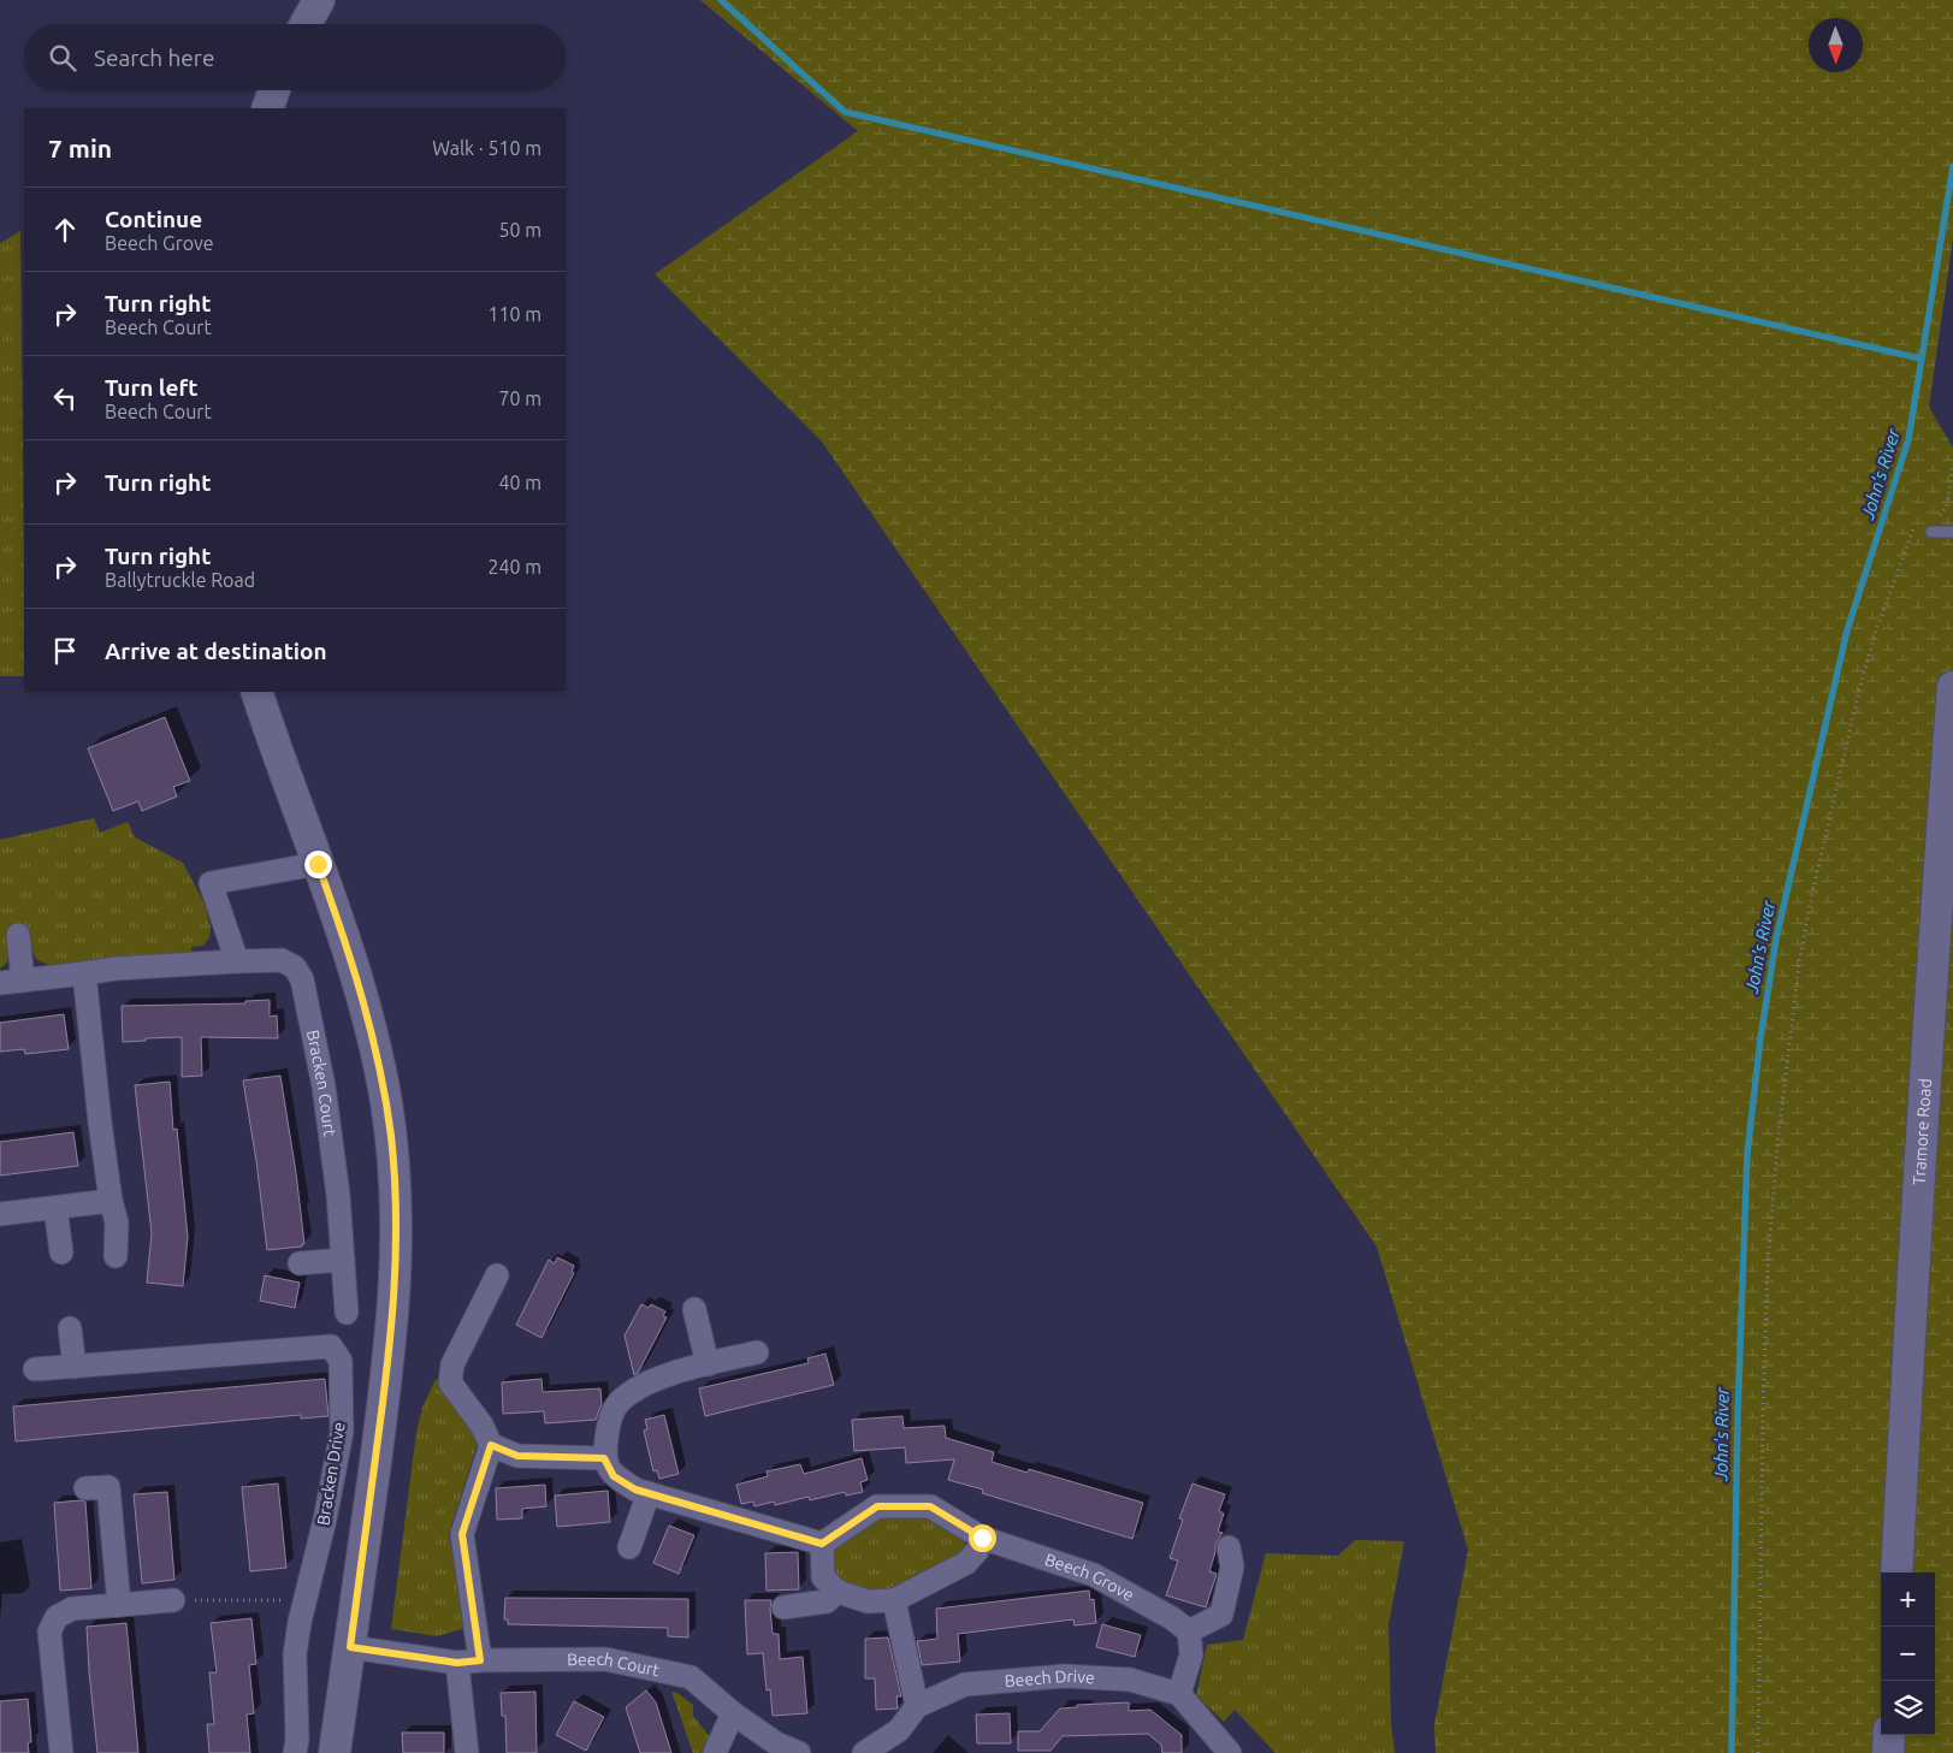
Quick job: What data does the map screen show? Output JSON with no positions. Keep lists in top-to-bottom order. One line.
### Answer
{"streets":{"street":["Bracken Court","Tramore Road","Bracken Drive","Beech Grove","Beech Court","Beech Drive"]},"water":["John's River"],"north":"bottom","page":{"search":"Search here","heading":["7 min","Walk · 510 m"],"list":[["Continue","Beech Grove","50 m"],["Turn right","Beech Court","110 m"],["Turn left","Beech Court","70 m"],["Turn right","40 m"],["Turn right","Ballytruckle Road","240 m"],"Arrive at destination"],"map_buttons":["+","−"]}}
